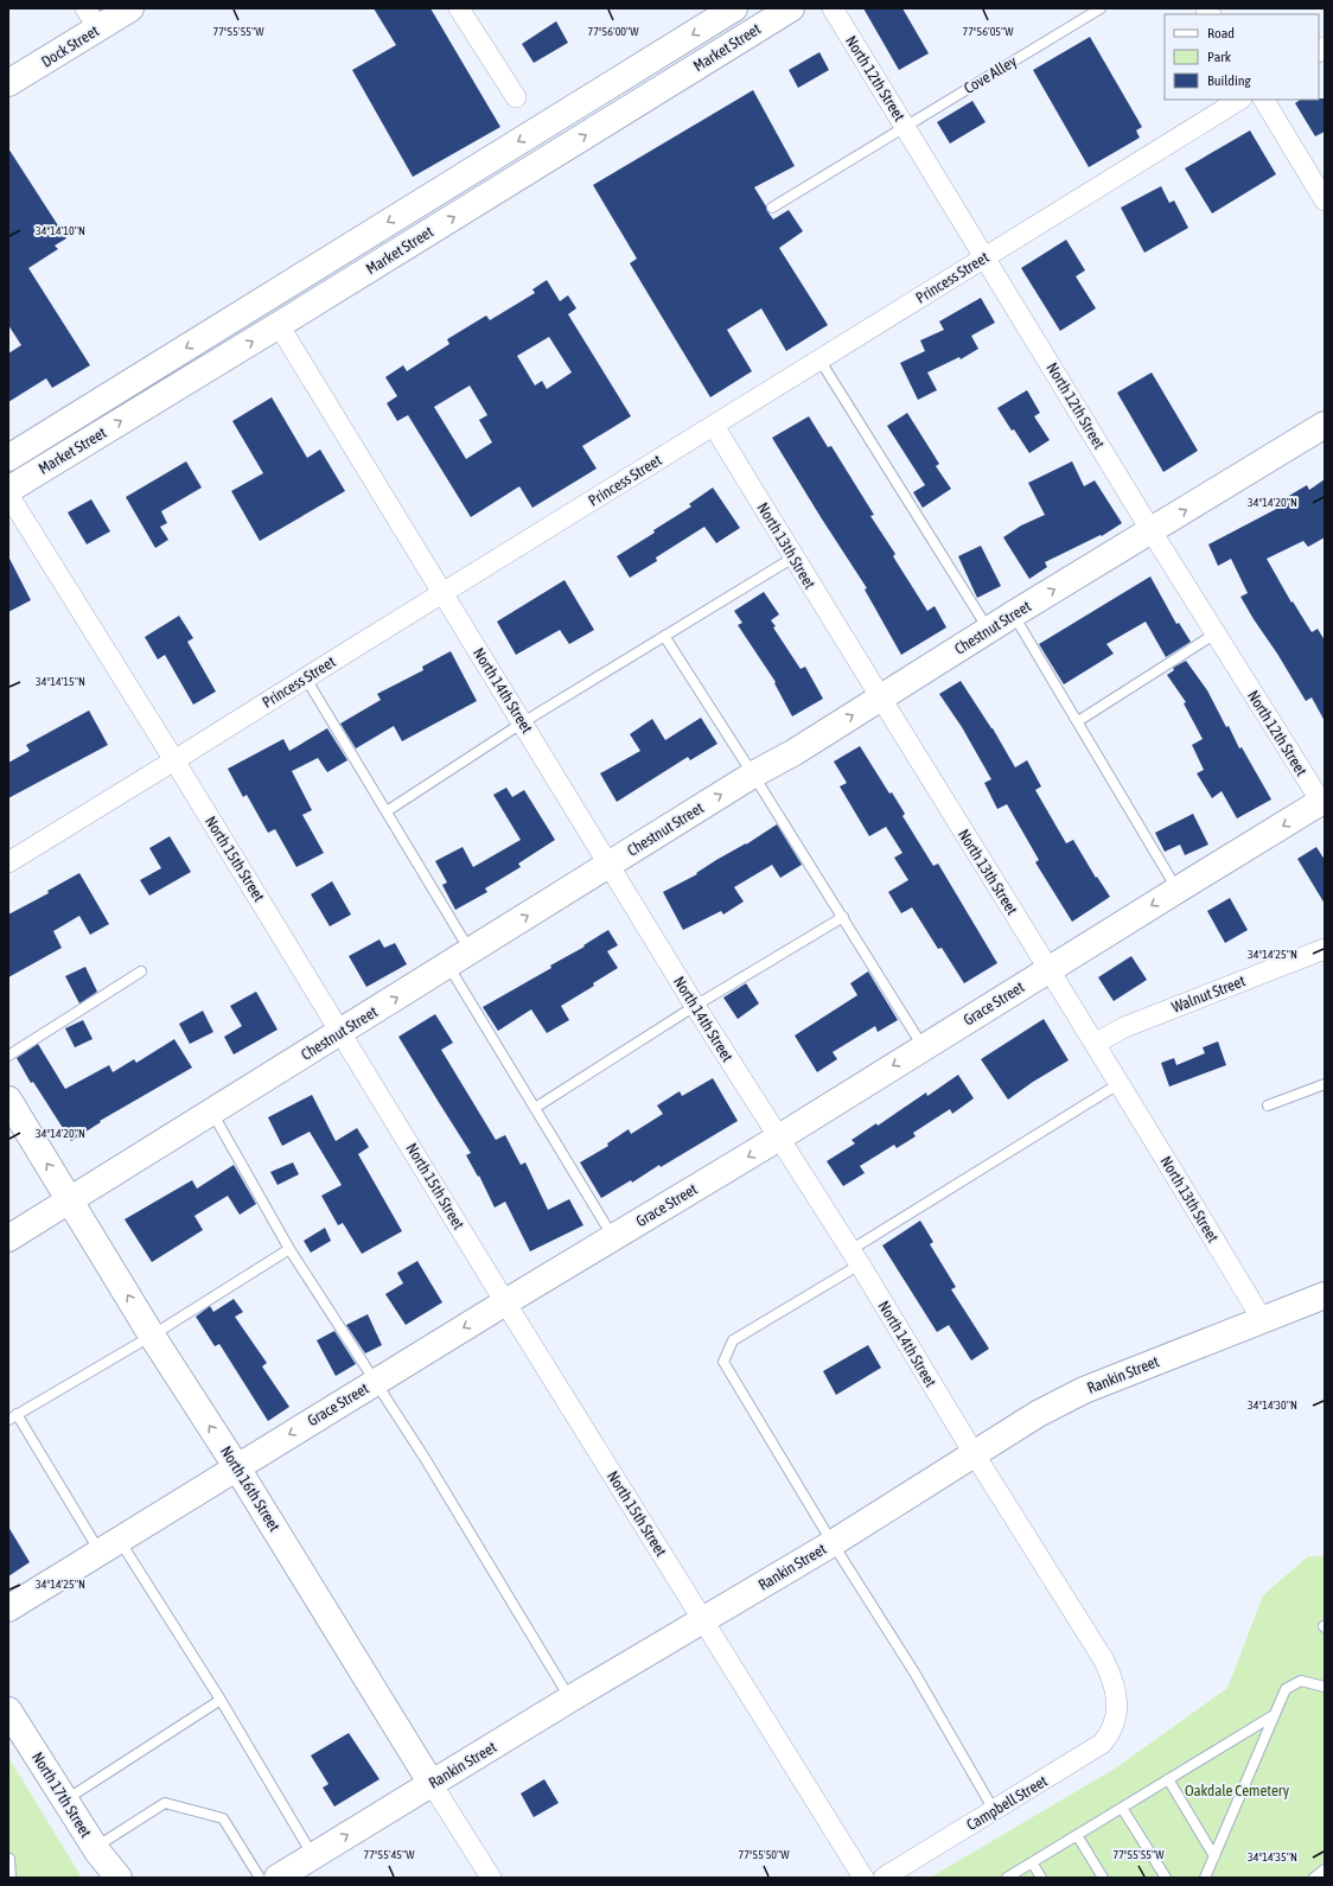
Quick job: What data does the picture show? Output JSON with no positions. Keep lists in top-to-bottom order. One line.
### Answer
{"streets":{"street":["Dock Street","Market Street","North 12th Street","Princess Street","North 13th Street","Chestnut Street","North 14th Street","North 15th Street","Walnut Street","Grace Street","Rankin Street","North 16th Street","North 17th Street","Campbell Street"],"lane":["Cove Alley"]},"crossings":[["Market Street","North 14th Street"],["Cove Alley","North 12th Street"],["North 12th Street","Princess Street"],["North 12th Street","Chestnut Street"],["North 12th Street","Grace Street"],["Princess Street","North 13th Street"],["Princess Street","North 14th Street"],["Princess Street","North 15th Street"],["North 13th Street","Chestnut Street"],["North 13th Street","Walnut Street"],["North 13th Street","Grace Street"],["North 13th Street","Rankin Street"],["Chestnut Street","North 14th Street"],["Chestnut Street","North 15th Street"],["Chestnut Street","North 16th Street"],["North 14th Street","Grace Street"],["North 14th Street","Rankin Street"],["North 14th Street","Campbell Street"],["North 15th Street","Grace Street"],["North 15th Street","Rankin Street"],["Grace Street","North 16th Street"],["Rankin Street","North 16th Street"]],"one_way":["Chestnut Street","Grace Street","North 16th Street"],"parks":["Oakdale Cemetery"],"legend":["Road","Park","Building"],"coordinates":["77°55'55\"W","77°56'00\"W","77°56'05\"W","34°14'10\"N","34°14'20\"N","34°14'15\"N","34°14'25\"N","34°14'30\"N","77°55'45\"W","77°55'50\"W","34°14'35\"N"]}
